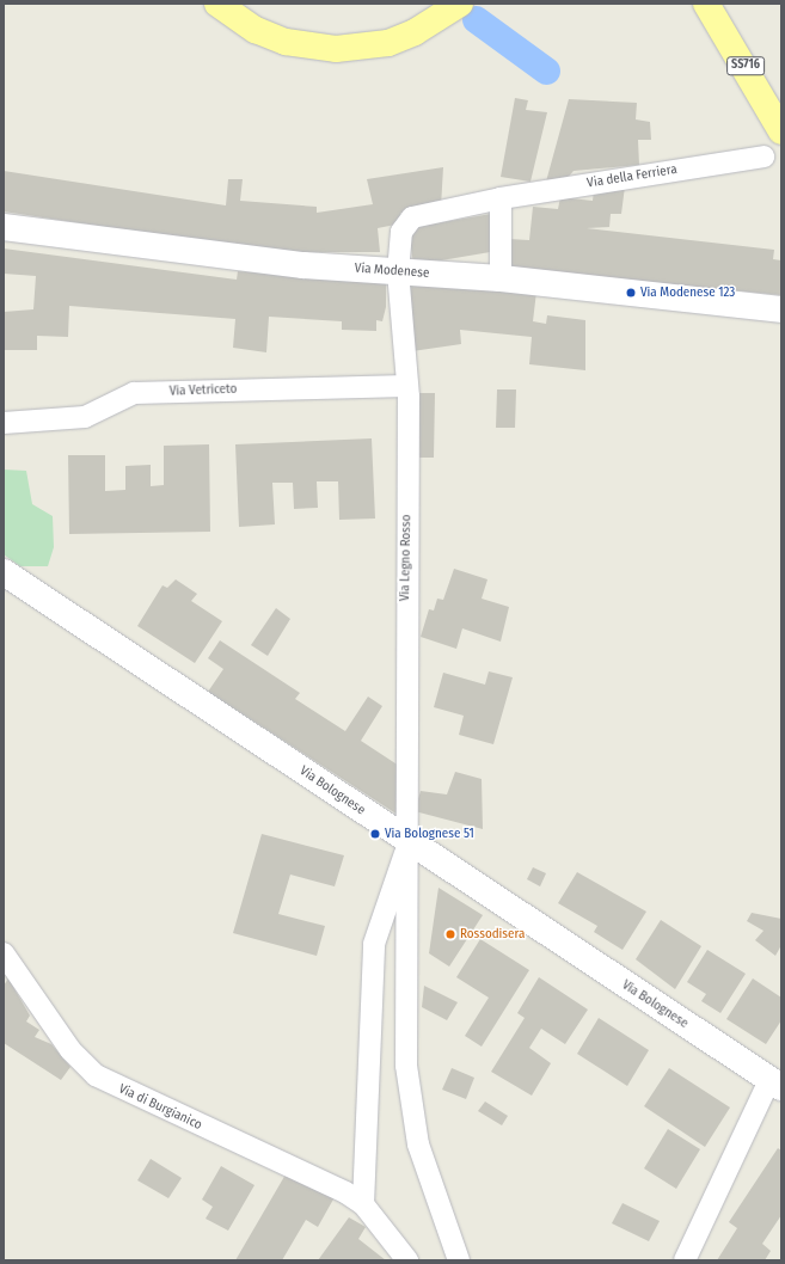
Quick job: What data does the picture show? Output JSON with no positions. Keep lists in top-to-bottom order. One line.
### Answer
{"streets":{"main road":["SS716","Via Modenese","Via Bolognese"],"street":["Via della Ferriera","Via Vetriceto","Via Legno Rosso","Via di Burgianico"]},"crossings":[["Via della Ferriera","Via Modenese"],["Via della Ferriera","Via Legno Rosso"],["Via Modenese","Via Legno Rosso"],["Via Vetriceto","Via Legno Rosso"],["Via Legno Rosso","Via Bolognese"]],"places":["Via Modenese 123","Via Bolognese 51","Rossodisera"]}
